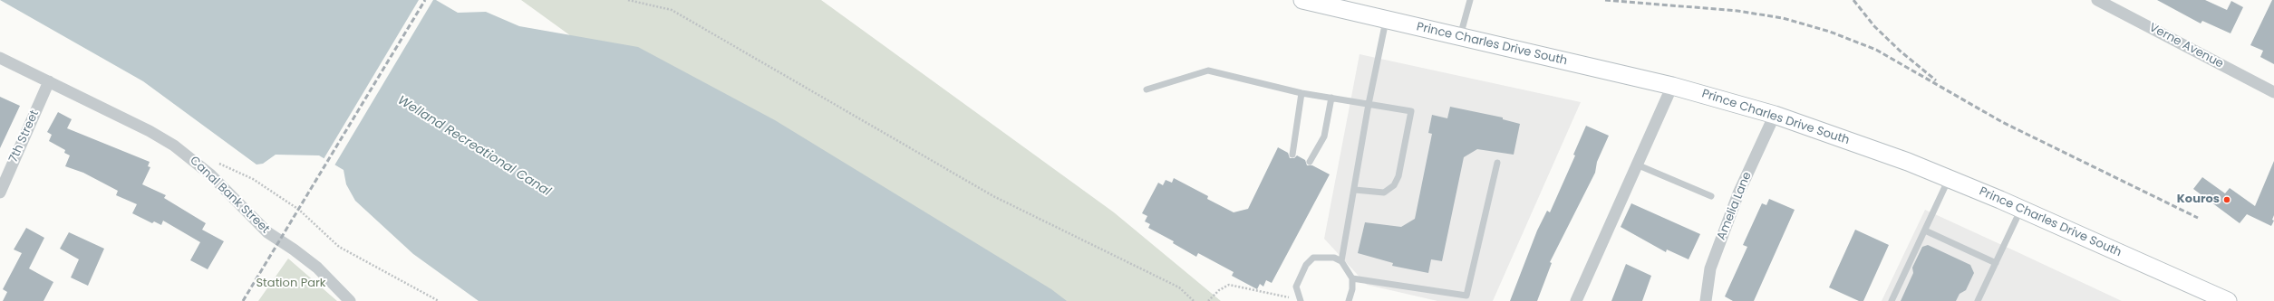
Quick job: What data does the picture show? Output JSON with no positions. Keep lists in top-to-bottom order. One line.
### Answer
{"streets":{"main road":["Prince Charles Drive South"],"street":["Verne Avenue","7th Street","Canal Bank Street","Amelia Lane"]},"crossings":[["Prince Charles Drive South","Amelia Lane"],["7th Street","Canal Bank Street"]],"water":["Welland Recreational Canal"],"parks":["Station Park"],"places":["Kouros"]}
